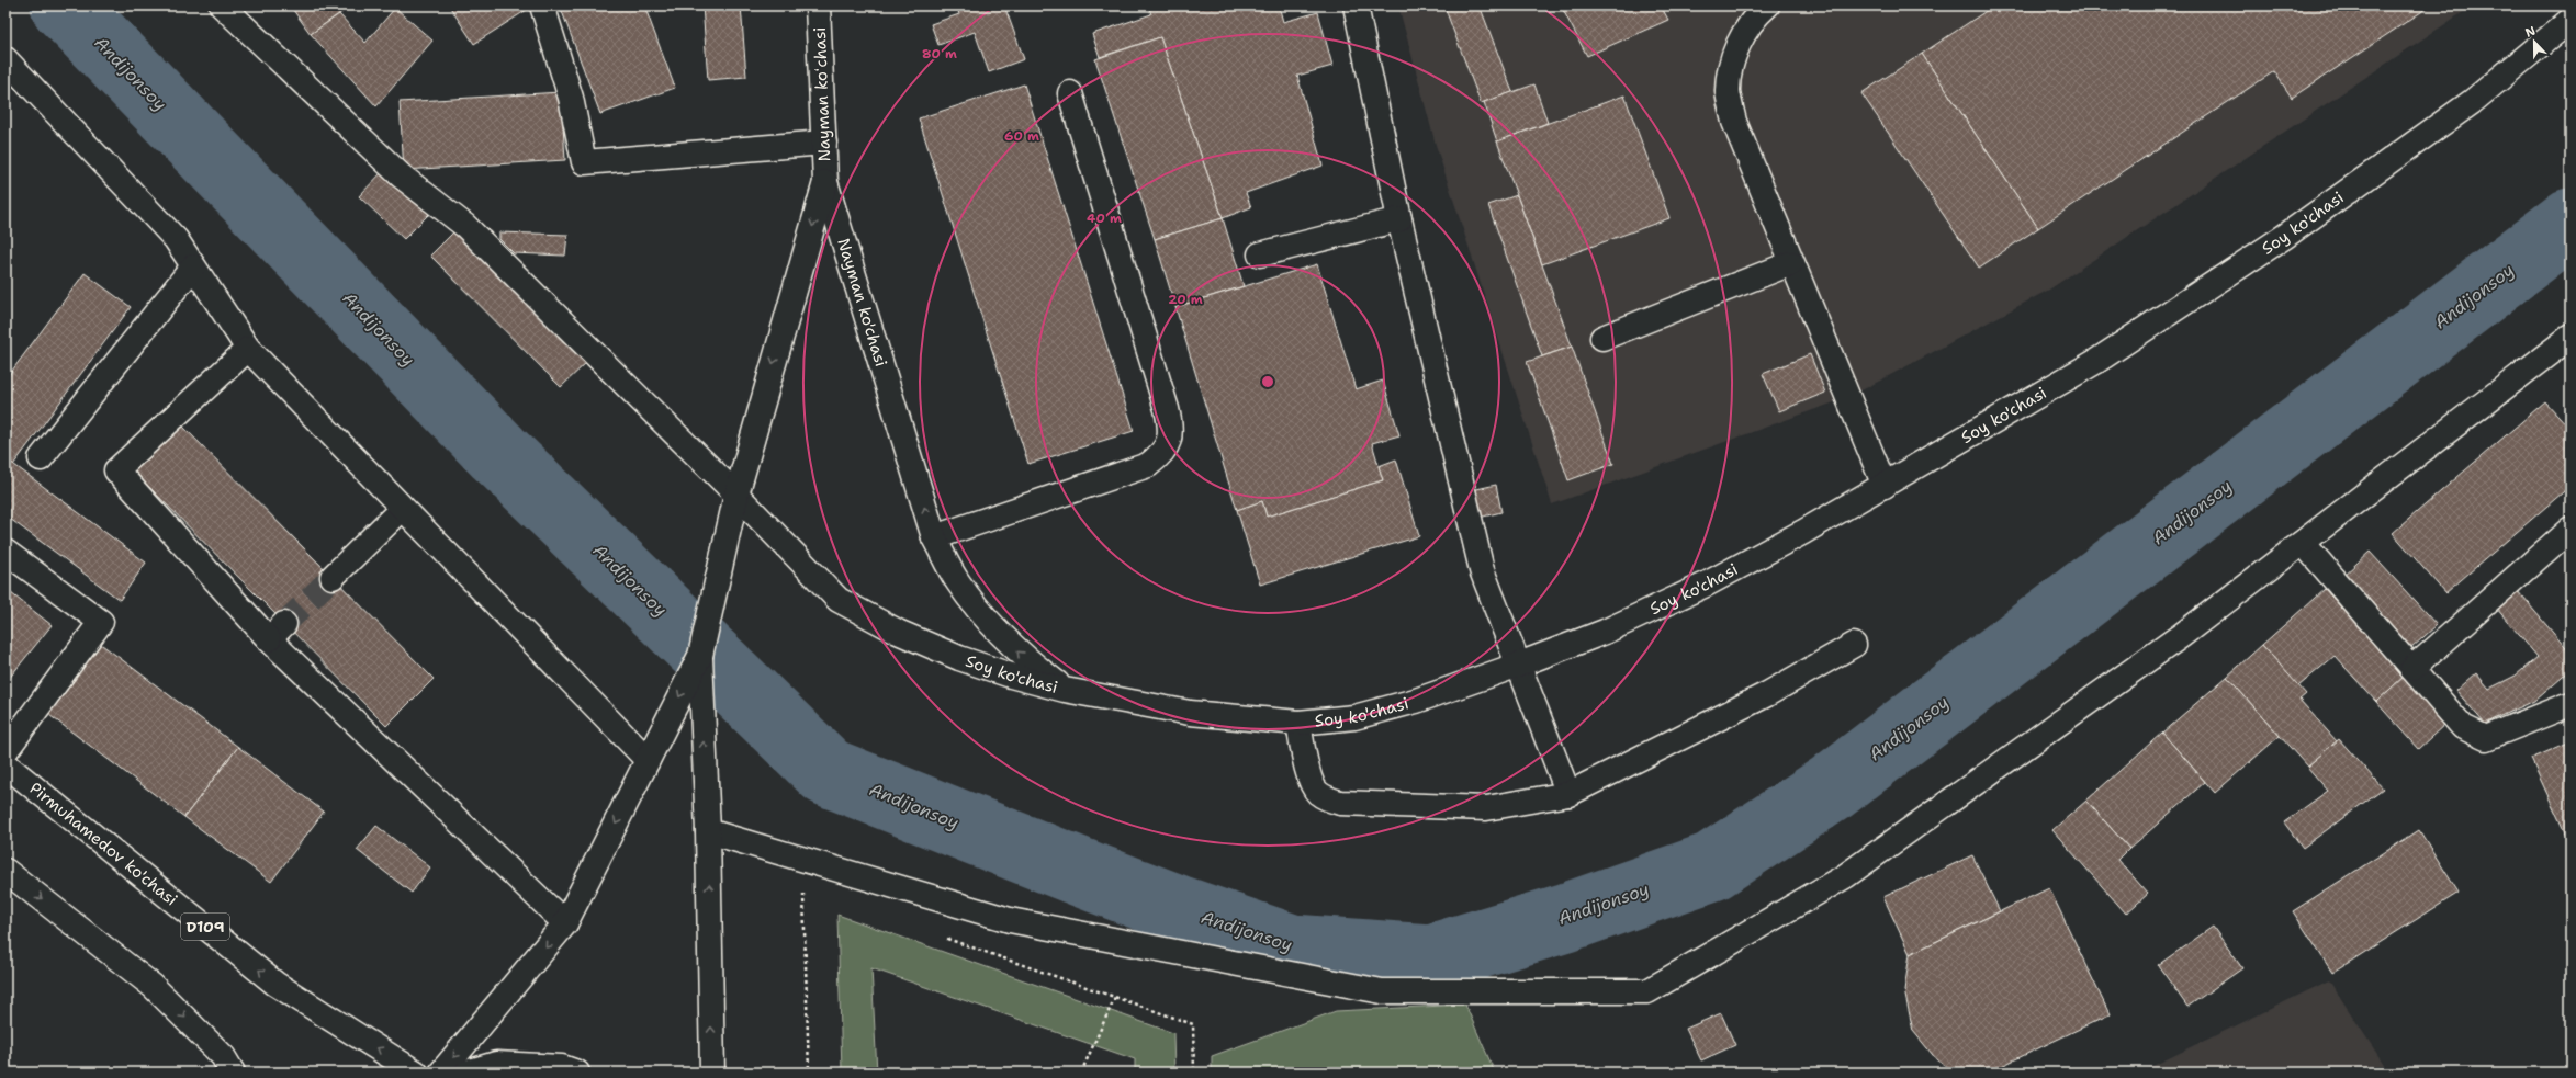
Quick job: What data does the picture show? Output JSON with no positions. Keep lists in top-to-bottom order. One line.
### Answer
{"streets":{"main road":["Nayman koʻchasi","Soy ko'chasi","Nayman ko'chasi","Pirmuhamedov ko'chasi","D109"]},"crossings":[["Nayman koʻchasi","Nayman ko'chasi"],["Soy ko'chasi","Nayman ko'chasi"]],"water":["Andijonsoy"],"north":"top","rings":["80 m","60 m","40 m","20 m"]}
